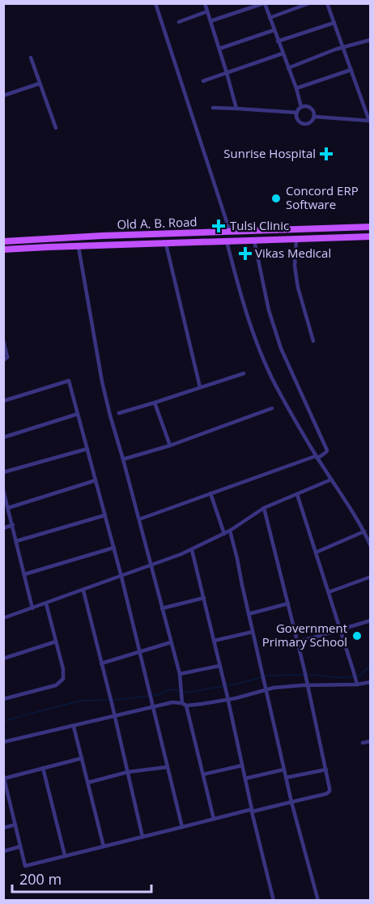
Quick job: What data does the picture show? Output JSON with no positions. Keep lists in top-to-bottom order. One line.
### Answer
{"streets":{"main road":["Old A. B. Road"]},"places":{"health":["Sunrise Hospital","Tulsi Clinic","Vikas Medical"],"other":["Concord ERP Software","Government Primary School"]},"scale_bar":"200 m"}
